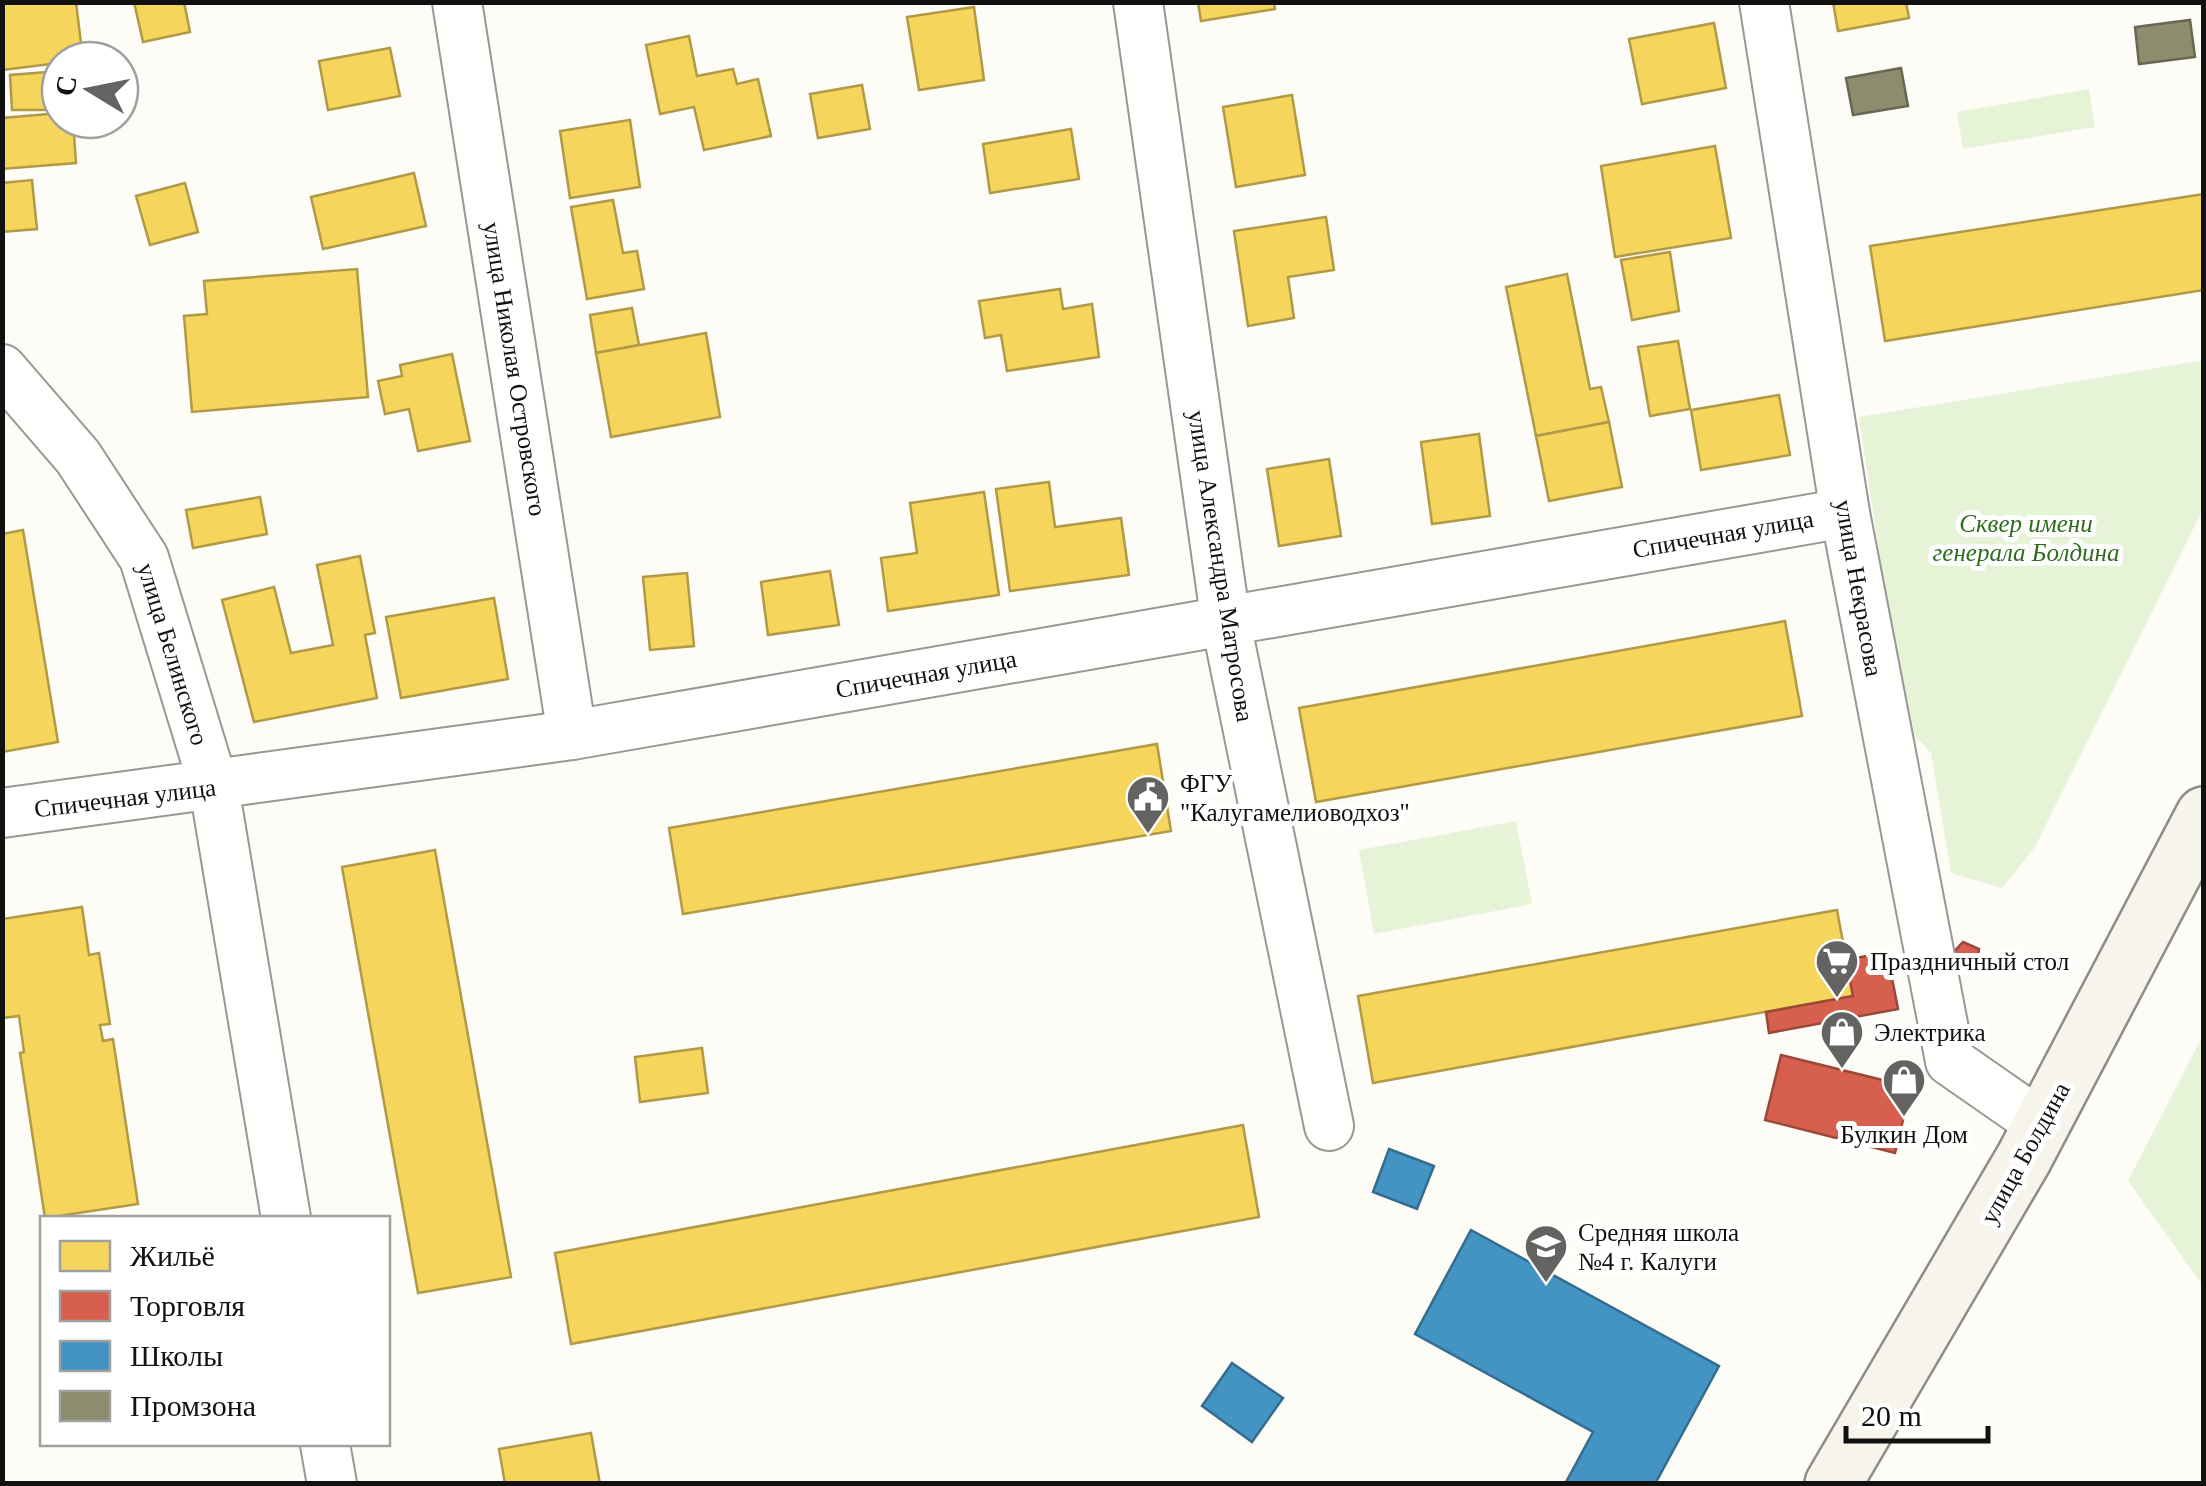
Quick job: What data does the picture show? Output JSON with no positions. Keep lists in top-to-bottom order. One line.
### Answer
{"streets":{"main road":["улица Болдина"],"street":["улица Николая Островского","Спичечная улица","улица Александра Матросова","улица Некрасова","улица Белинского"]},"crossings":[["улица Николая Островского","Спичечная улица"],["Спичечная улица","улица Александра Матросова"],["Спичечная улица","улица Некрасова"],["Спичечная улица","улица Белинского"],["улица Некрасова","улица Болдина"]],"parks":["Сквер имени генерала Болдина"],"places":{"public building":["ФГУ \"Калугамелиоводхоз\""],"supermarket":["Праздничный стол"],"shop":["Электрика","Булкин Дом"],"school or university":["Средняя школа №4 г. Калуги"]},"legend":["Жильё","Торговля","Школы","Промзона"],"scale_bar":"20 m","north":"left"}
